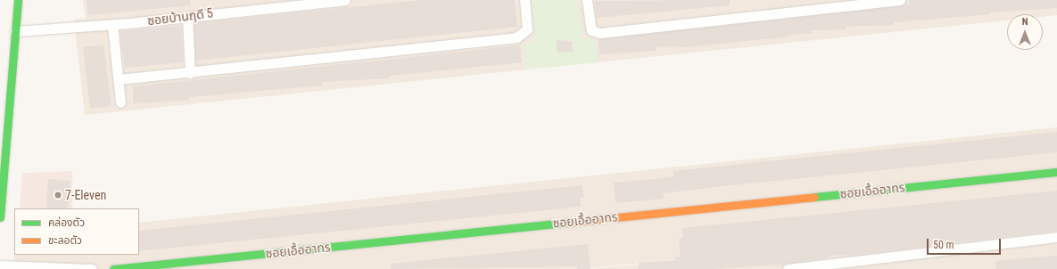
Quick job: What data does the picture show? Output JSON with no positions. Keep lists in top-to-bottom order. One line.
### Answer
{"streets":{"street":["ซอยบ้านฤดี 5","ซอยเอื้ออาทร"]},"places":["7-Eleven"],"legend":["คล่องตัว","ชะลอตัว"],"scale_bar":"50 m","north":"top"}
